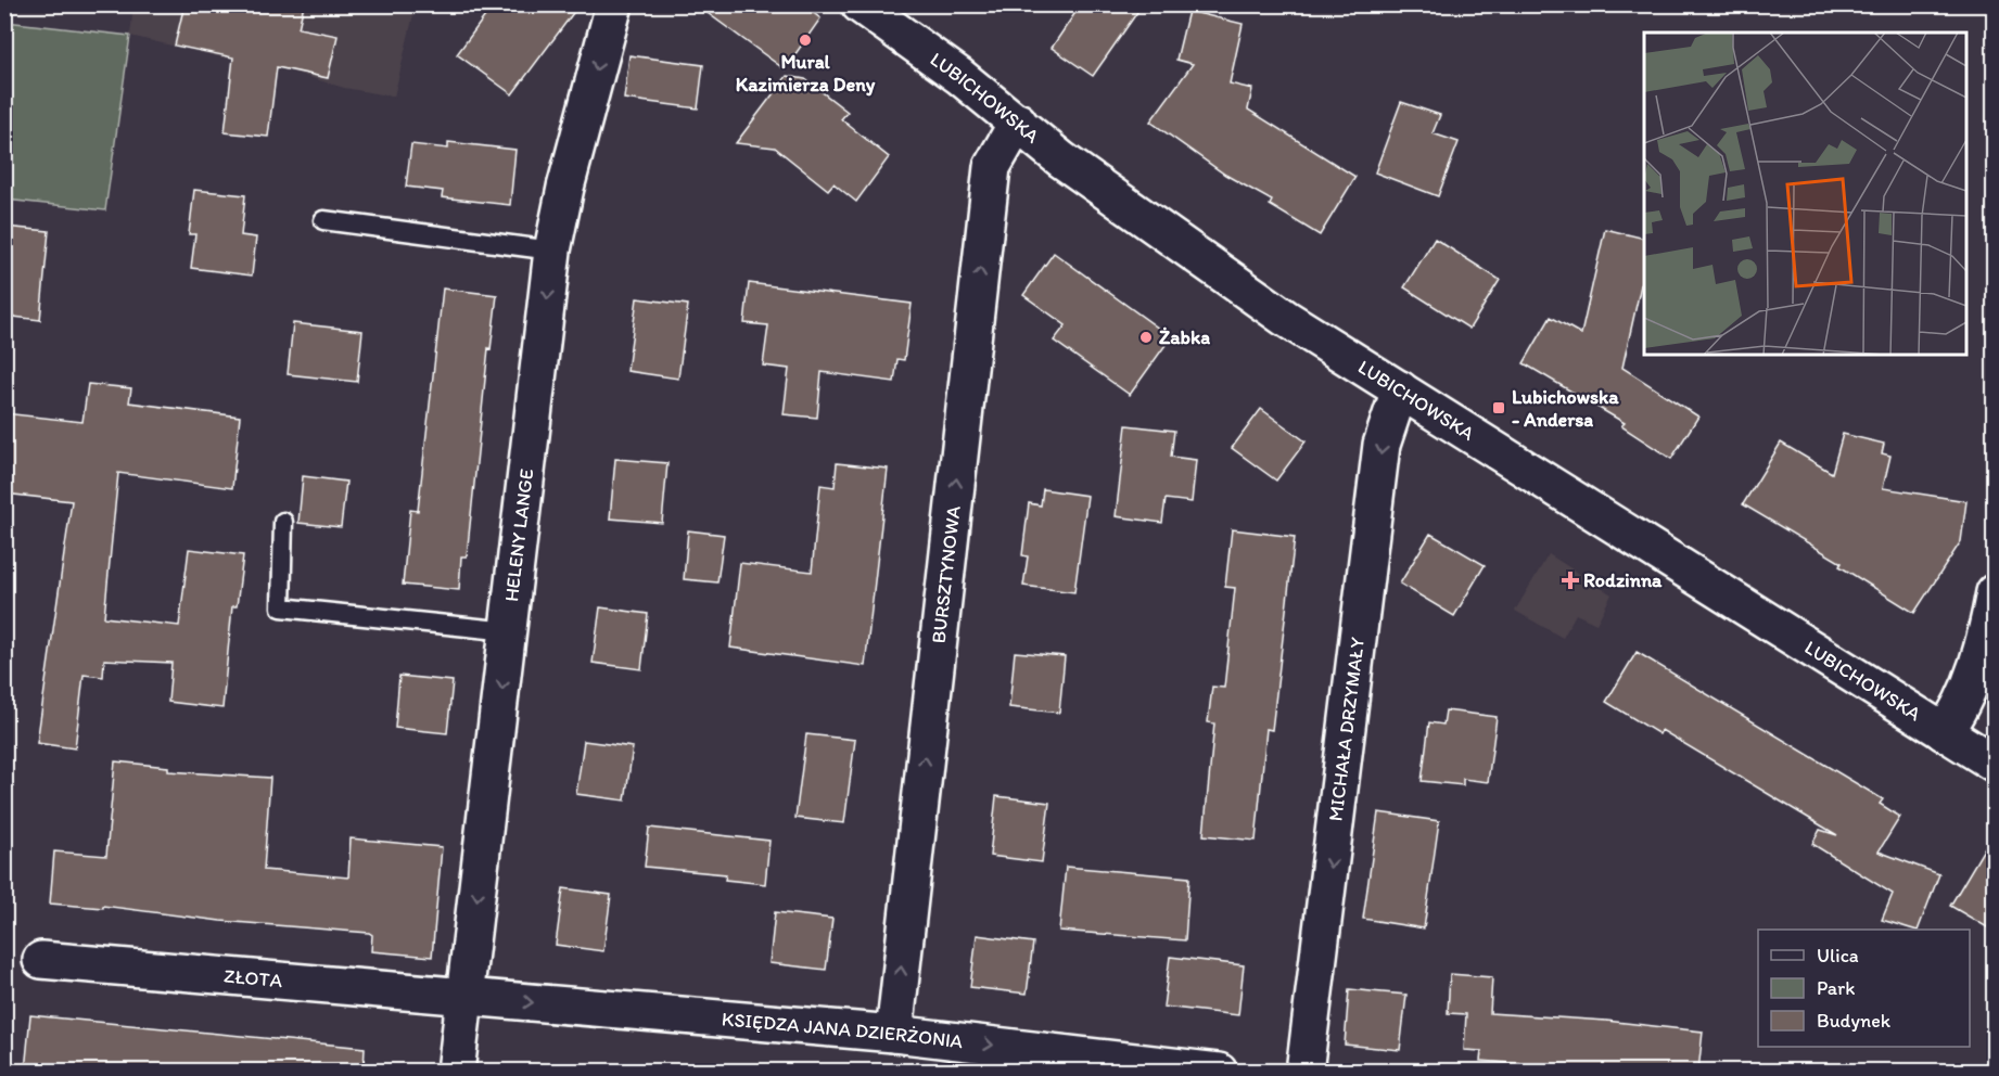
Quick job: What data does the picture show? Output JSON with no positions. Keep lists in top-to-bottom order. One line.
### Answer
{"streets":{"street":["LUBICHOWSKA","HELENY LANGE","BURSZTYNOWA","MICHAŁA DRZYMAŁY","ZŁOTA","KSIĘDZA JANA DZIERŻONIA"]},"crossings":[["LUBICHOWSKA","BURSZTYNOWA"],["LUBICHOWSKA","MICHAŁA DRZYMAŁY"],["HELENY LANGE","ZŁOTA"],["HELENY LANGE","KSIĘDZA JANA DZIERŻONIA"],["BURSZTYNOWA","KSIĘDZA JANA DZIERŻONIA"],["ZŁOTA","KSIĘDZA JANA DZIERŻONIA"]],"one_way":["HELENY LANGE","BURSZTYNOWA","MICHAŁA DRZYMAŁY","KSIĘDZA JANA DZIERŻONIA"],"places":{"other":["Mural Kazimierza Deny","Żabka"],"transit":["Lubichowska - Andersa"],"health":["Rodzinna"]},"legend":["Ulica","Park","Budynek"]}
